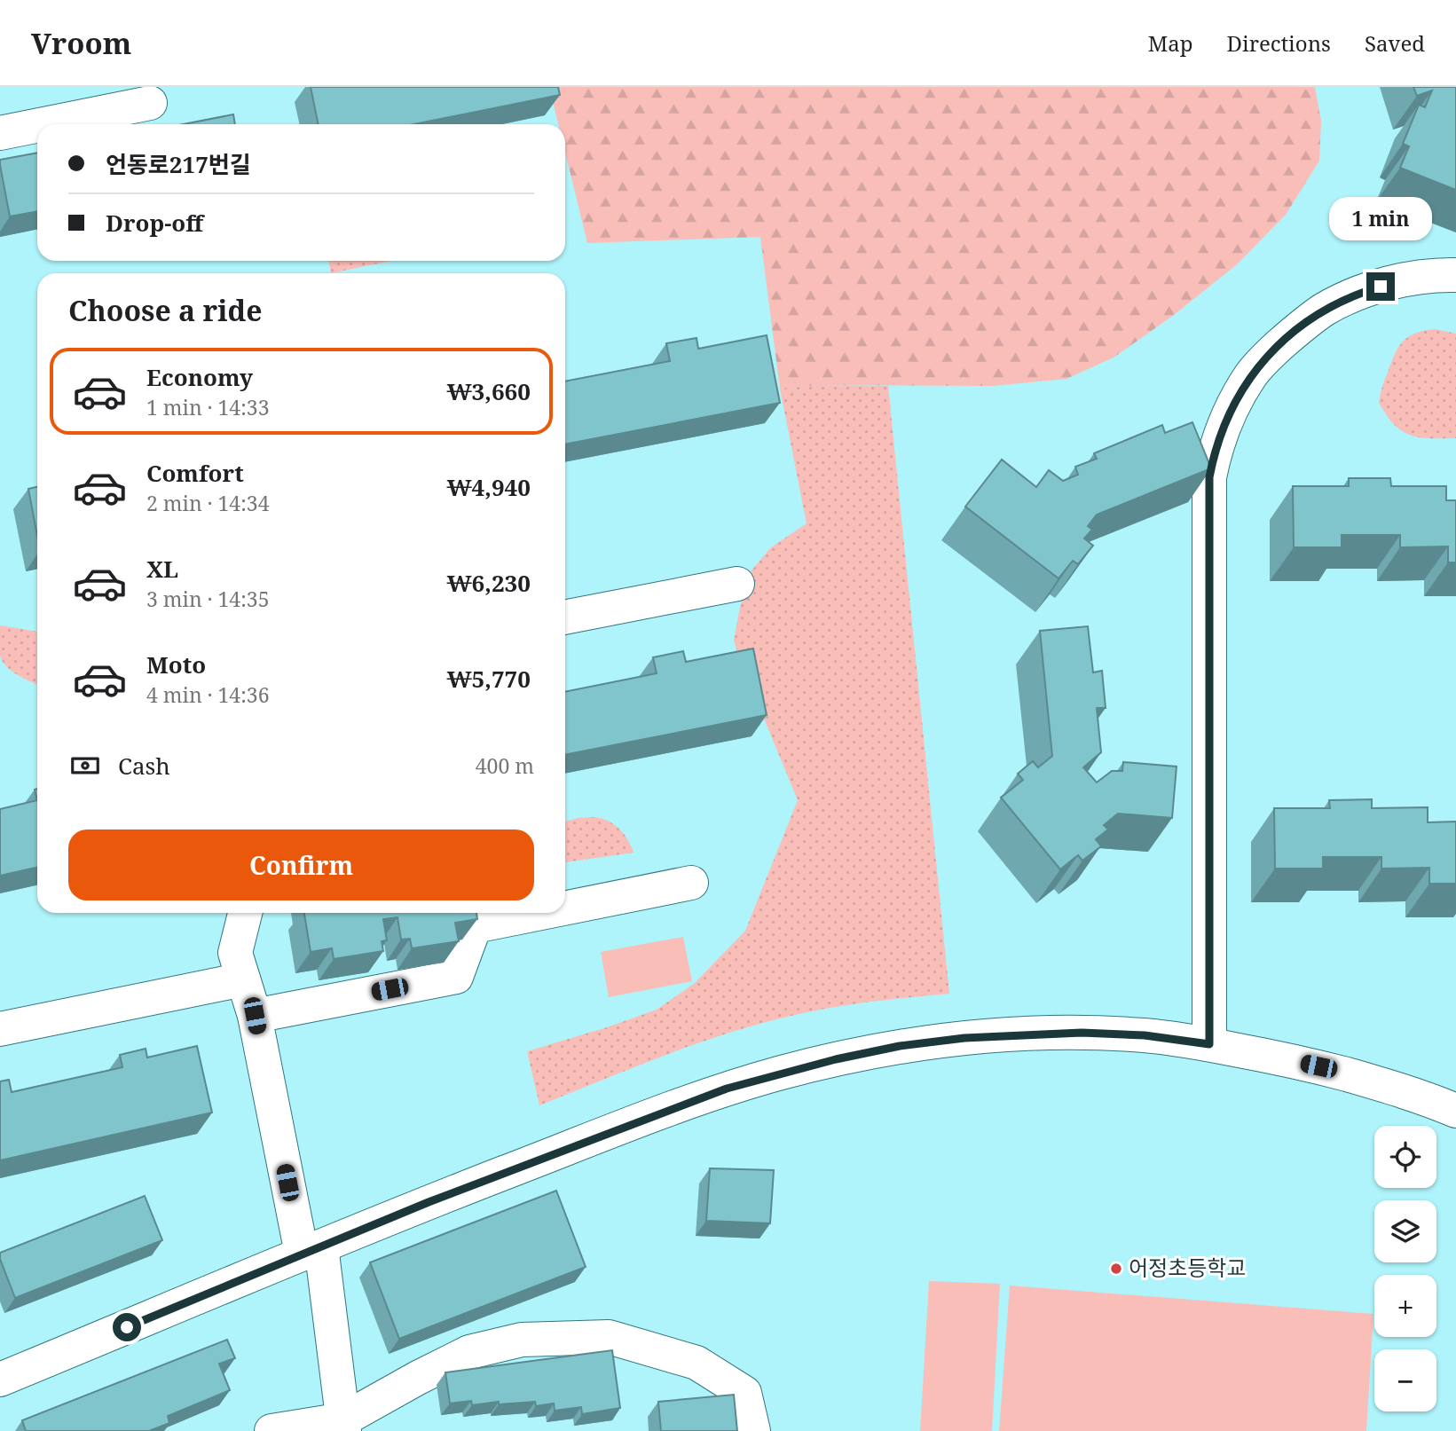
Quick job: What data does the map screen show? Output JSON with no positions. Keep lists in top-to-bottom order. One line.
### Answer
{"places":["어정초등학교"],"page":{"header":"Vroom","nav":["Map","Directions","Saved"],"banner":["언동로217번길","Drop-off"],"bubble":"1 min","heading":"Choose a ride","list":[{"name":"Economy","note":"1 min · 14:33","value":"₩3,660"},{"name":"Comfort","note":"2 min · 14:34","value":"₩4,940"},{"name":"XL","note":"3 min · 14:35","value":"₩6,230"},{"name":"Moto","note":"4 min · 14:36","value":"₩5,770"}],"pay":["Cash","400 m"],"buttons":"Confirm","map_buttons":["+","−"]}}
